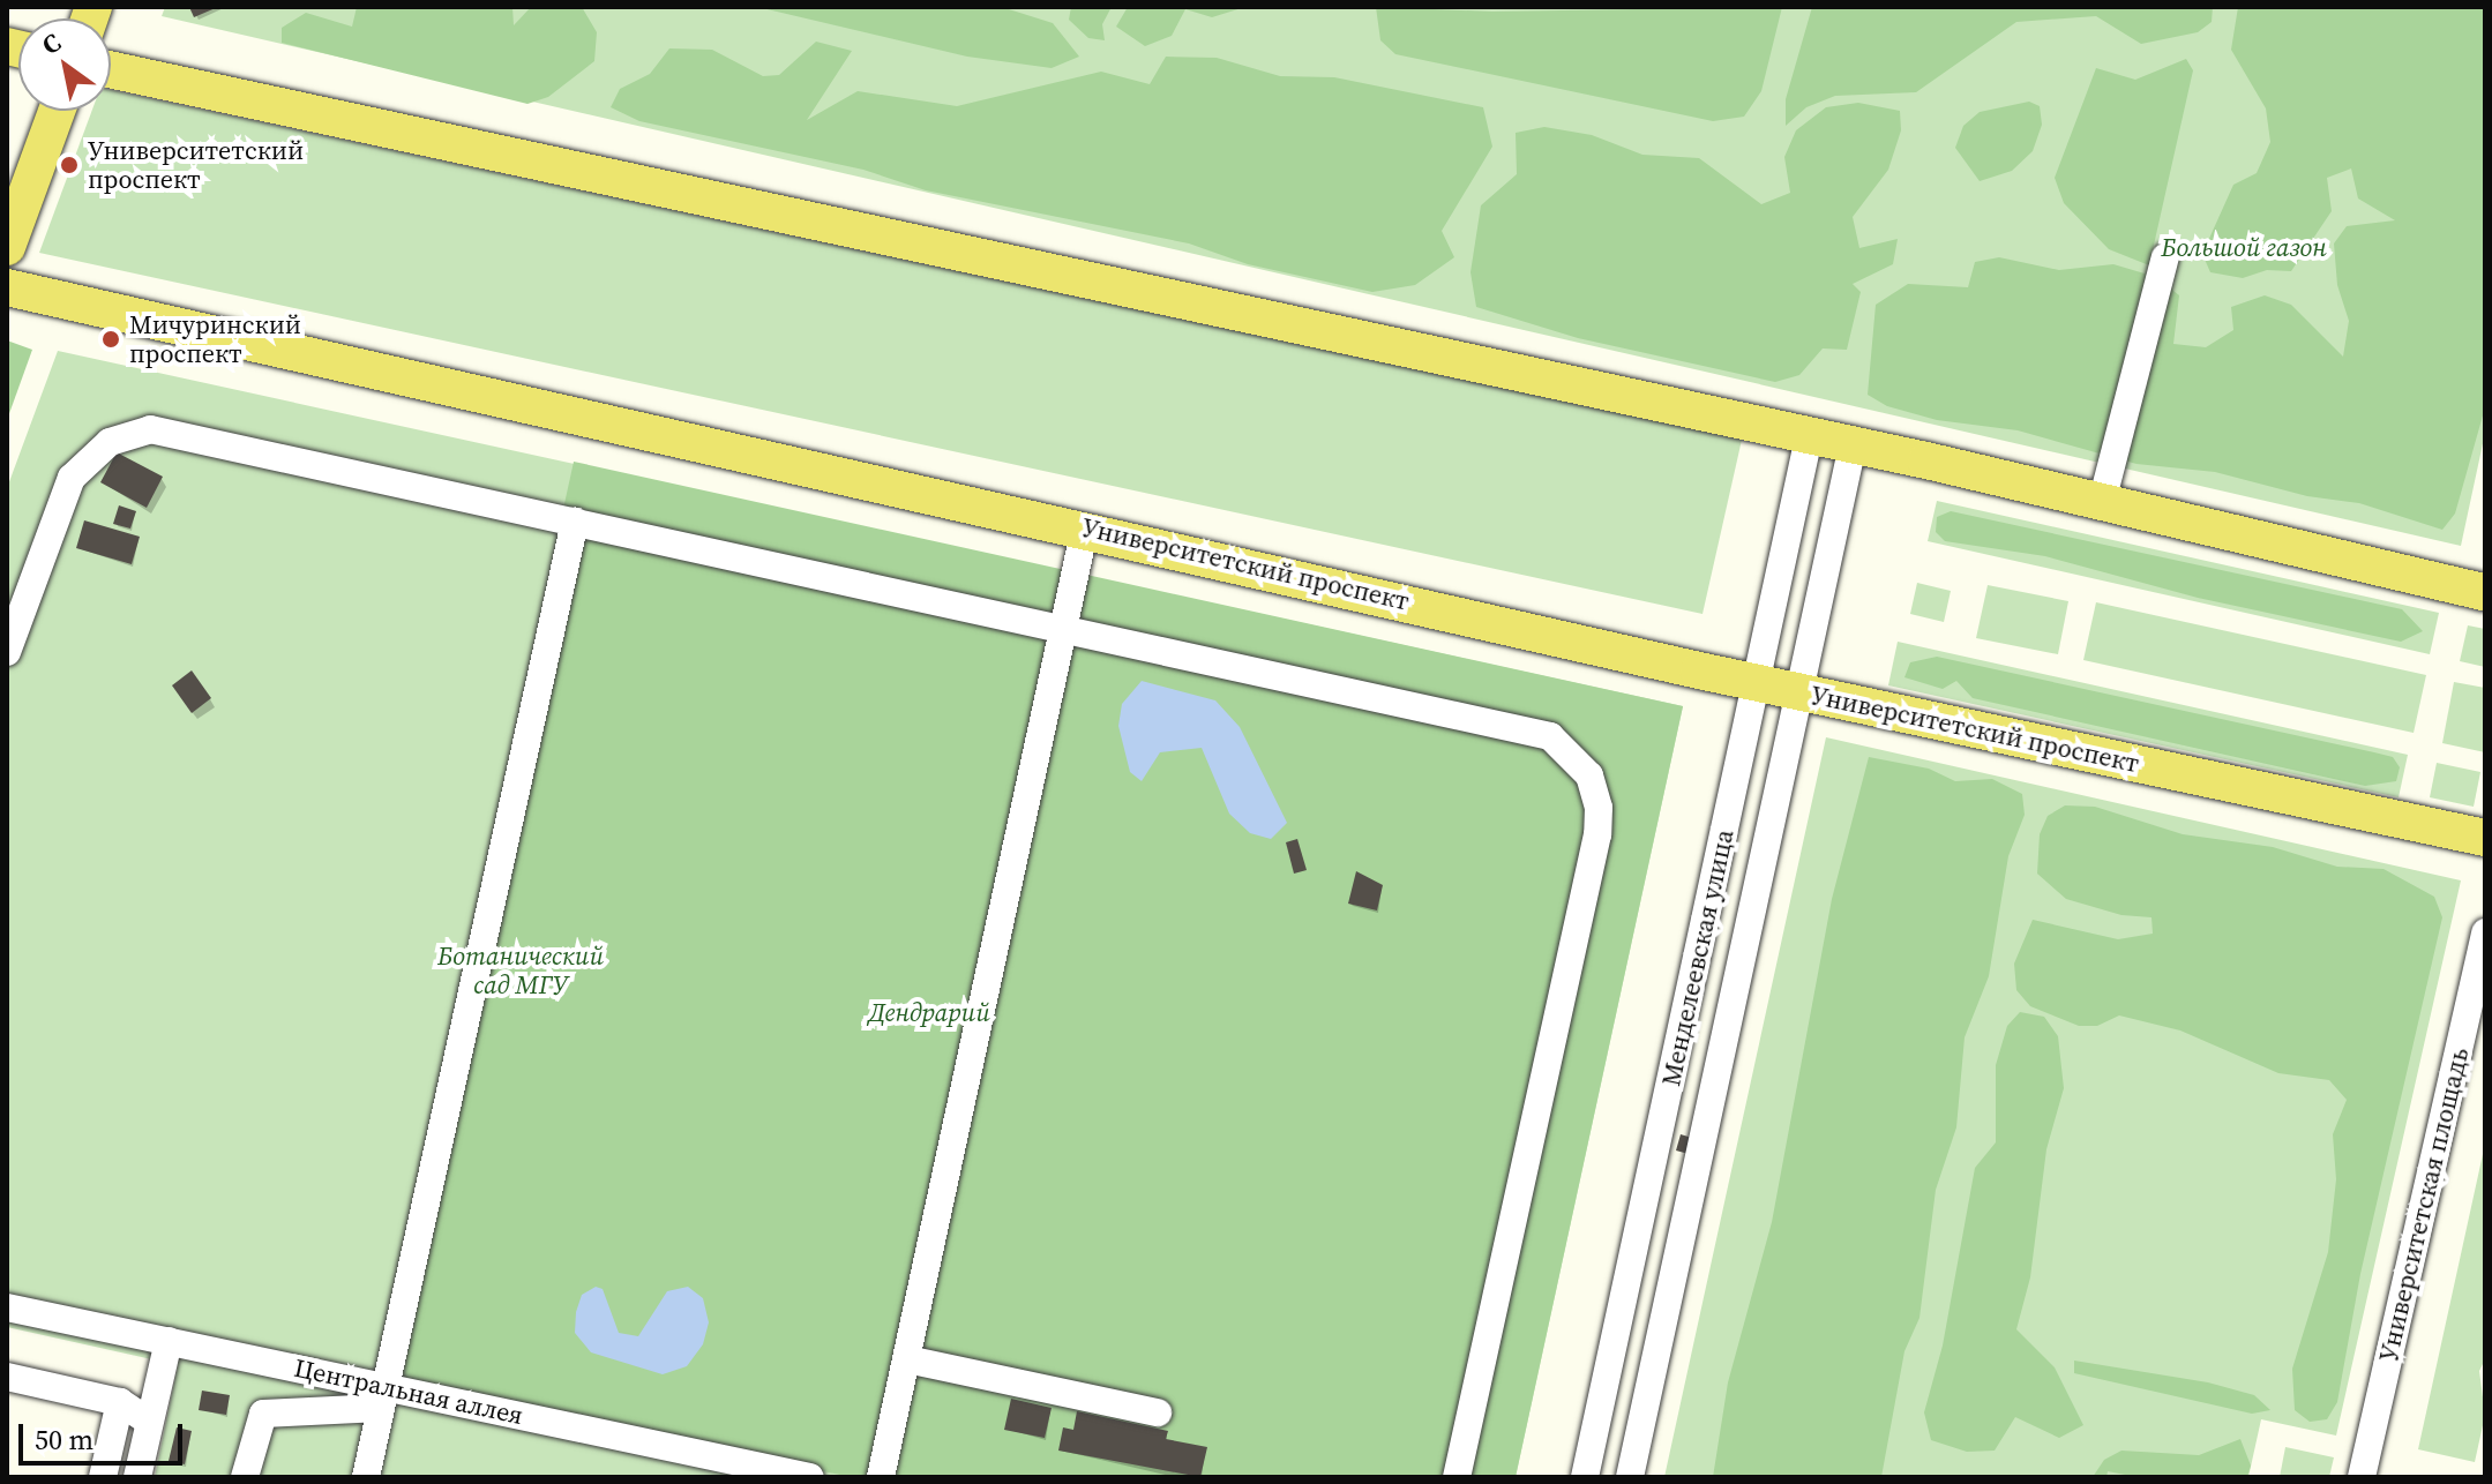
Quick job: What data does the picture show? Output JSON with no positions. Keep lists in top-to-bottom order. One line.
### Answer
{"streets":{"main road":["Университетский проспект"],"street":["Менделеевская улица","Университетская площадь","Центральная аллея"]},"crossings":[["Университетский проспект","Менделеевская улица"]],"parks":["Большой газон","Ботанический сад МГУ","Дендрарий"],"places":["Университетский проспект","Мичуринский проспект"],"scale_bar":"50 m","north":"top left"}
